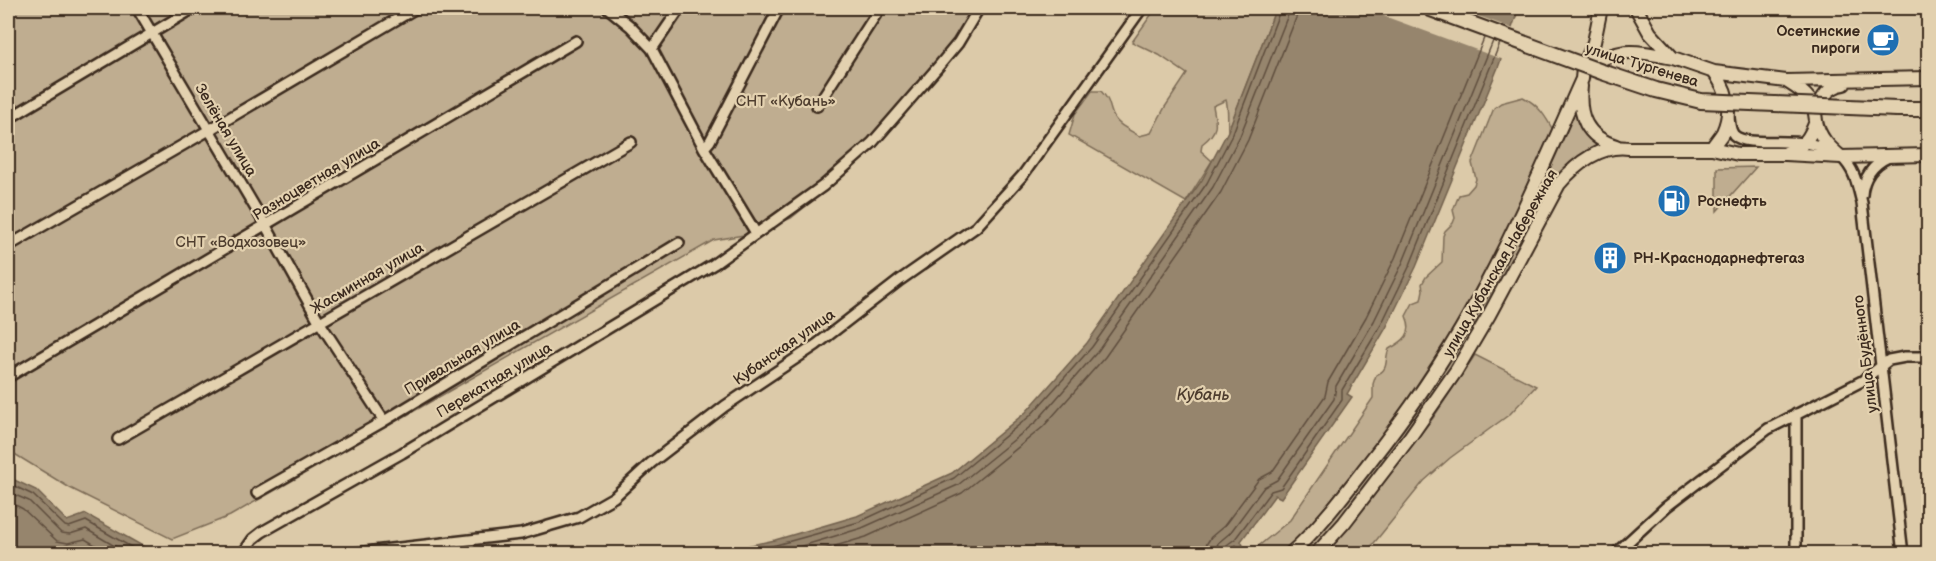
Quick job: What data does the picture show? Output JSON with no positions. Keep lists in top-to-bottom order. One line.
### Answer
{"streets":{"highway":["улица Тургенева"],"main road":["улица Кубанская Набережная"],"street":["Зелёная улица","Разноцветная улица","Жасминная улица","Кубанская улица","улица Будённого","Привальная улица","Перекатная улица"]},"crossings":[["Зелёная улица","Разноцветная улица"],["Зелёная улица","Жасминная улица"],["Зелёная улица","Привальная улица"],["улица Кубанская Набережная","улица Будённого"]],"water":["Кубань"],"parks":["СНТ «Кубань»","СНТ «Водхозовец»"],"places":{"cafe":["Осетинские пироги"],"fuel station":["Роснефть"],"building":["РН-Краснодарнефтегаз"]}}
